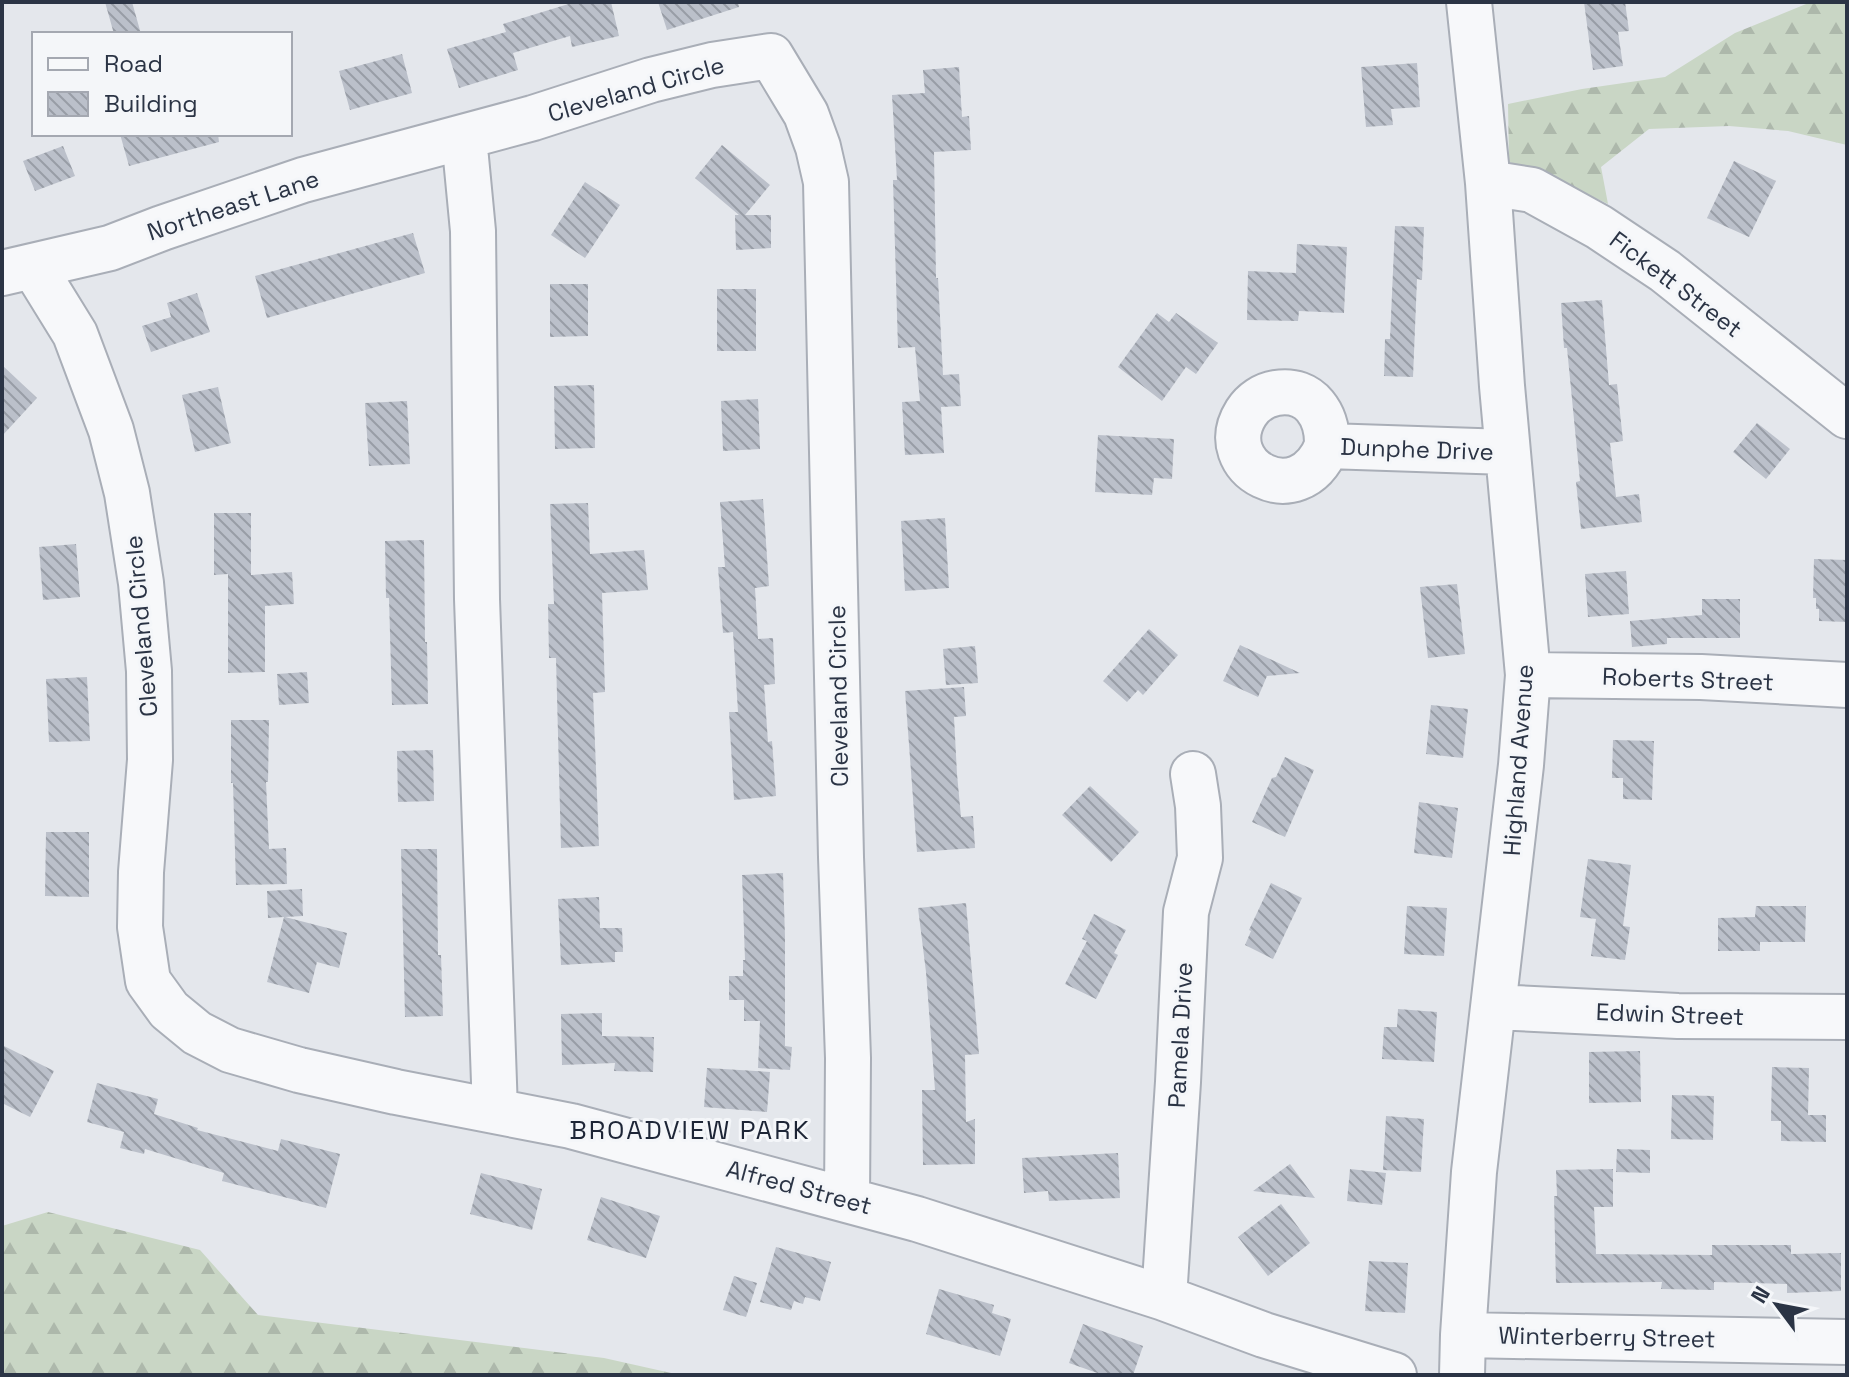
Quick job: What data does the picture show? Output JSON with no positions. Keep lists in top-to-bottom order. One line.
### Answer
{"streets":{"street":["Cleveland Circle","Northeast Lane","Fickett Street","Dunphe Drive","Roberts Street","Highland Avenue","Edwin Street","Pamela Drive","Alfred Street","Winterberry Street"]},"crossings":[["Cleveland Circle","Northeast Lane"],["Cleveland Circle","Alfred Street"],["Fickett Street","Highland Avenue"],["Dunphe Drive","Highland Avenue"],["Roberts Street","Highland Avenue"],["Highland Avenue","Edwin Street"],["Highland Avenue","Winterberry Street"],["Pamela Drive","Alfred Street"]],"districts":["BROADVIEW PARK"],"legend":["Road","Building"],"north":"top left"}
